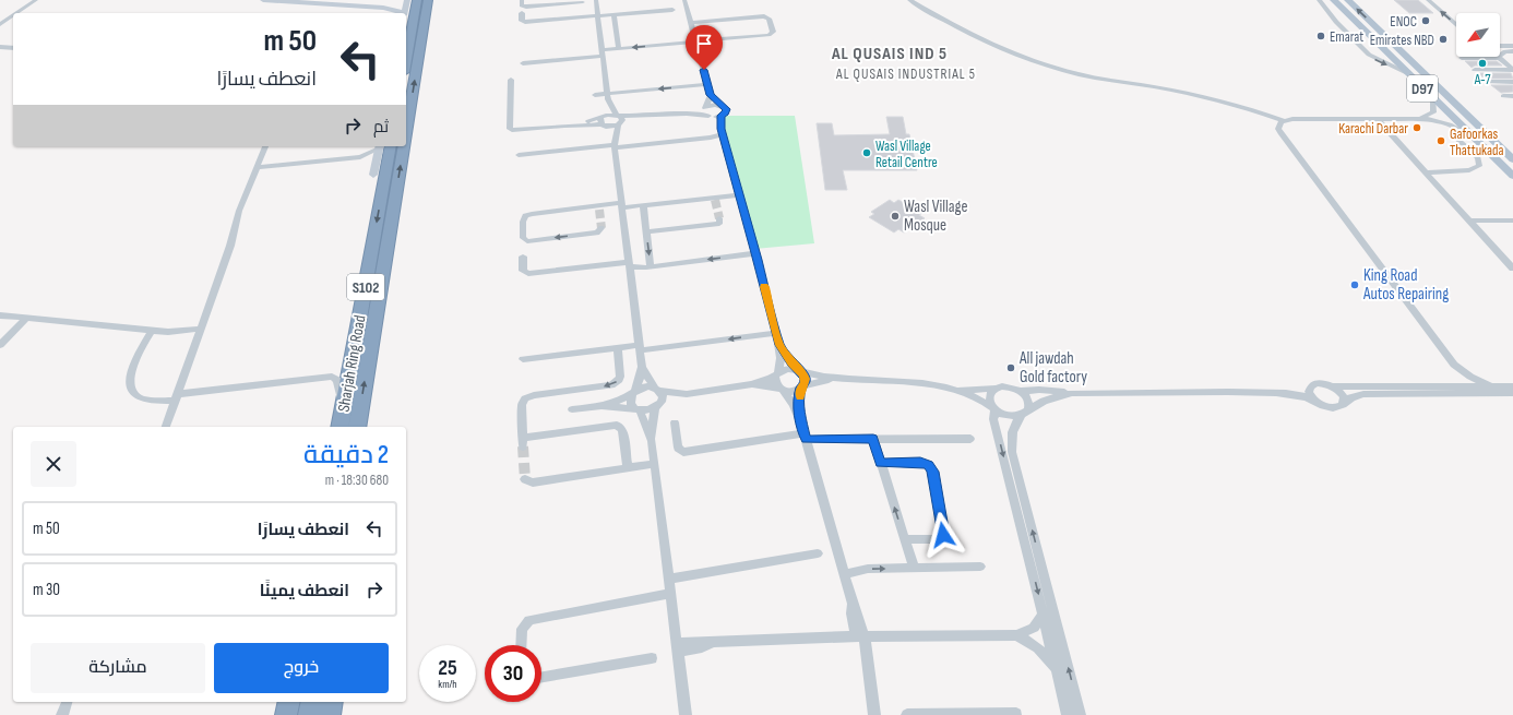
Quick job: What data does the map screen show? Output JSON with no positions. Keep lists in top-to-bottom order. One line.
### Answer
{"streets":{"highway":["S102","Sharjah Ring Road"],"main road":["D97"]},"districts":["AL QUSAIS IND 5","AL QUSAIS INDUSTRIAL 5"],"places":["ENOC","Emarat","Emirates NBD","A-7","Karachi Darbar","Gafoorkas Thattukada","Wasl Village Retail Centre","Wasl Village Mosque","King Road Autos Repairing","All jawdah Gold factory"],"north":"bottom left","page":{"turn":["50 m","انعطف يسارًا"],"then":"ثم","heading":["2 دقيقة","680 m · 18:30"],"list":[{"name":"انعطف يسارًا","value":"50 m"},{"name":"انعطف يمينًا","value":"30 m"}],"buttons":["خروج","مشاركة"],"speed":"25 km/h","limit":"30"}}
